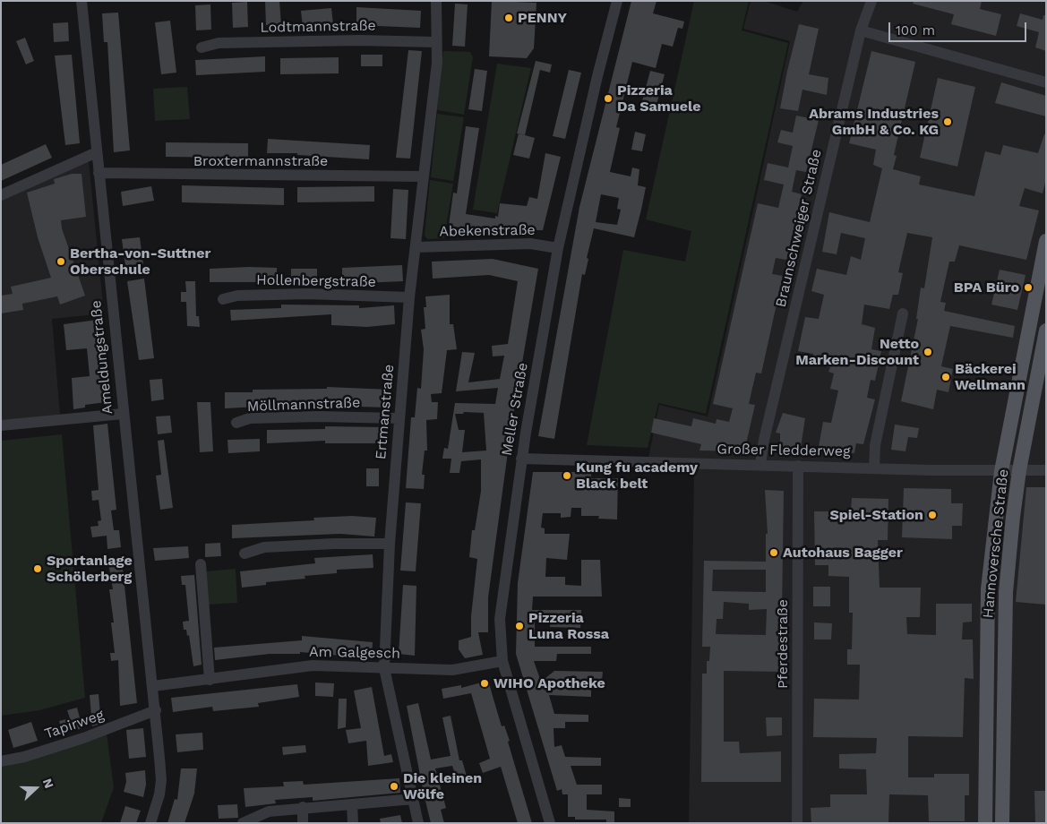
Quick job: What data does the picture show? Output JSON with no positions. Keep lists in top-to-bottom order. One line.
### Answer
{"streets":{"main road":["Hannoversche Straße"],"street":["Lodtmannstraße","Broxtermannstraße","Braunschweiger Straße","Abekenstraße","Hollenbergstraße","Ameldungstraße","Möllmannstraße","Meller Straße","Ertmanstraße","Großer Fledderweg","Pferdestraße","Am Galgesch","Tapirweg"]},"crossings":[["Lodtmannstraße","Ertmanstraße"],["Broxtermannstraße","Ameldungstraße"],["Broxtermannstraße","Ertmanstraße"],["Braunschweiger Straße","Großer Fledderweg"],["Abekenstraße","Meller Straße"],["Abekenstraße","Ertmanstraße"],["Hollenbergstraße","Ertmanstraße"],["Ameldungstraße","Am Galgesch"],["Ameldungstraße","Tapirweg"],["Möllmannstraße","Ertmanstraße"],["Meller Straße","Großer Fledderweg"],["Meller Straße","Am Galgesch"],["Ertmanstraße","Am Galgesch"],["Großer Fledderweg","Hannoversche Straße"],["Großer Fledderweg","Pferdestraße"]],"places":["PENNY","Pizzeria Da Samuele","Abrams Industries GmbH & Co. KG","Bertha-von-Suttner Oberschule","BPA Büro","Netto Marken-Discount","Bäckerei Wellmann","Kung fu academy Black belt","Spiel-Station","Autohaus Bagger","Sportanlage Schölerberg","Pizzeria Luna Rossa","WIHO Apotheke","Die kleinen Wölfe"],"scale_bar":"100 m","north":"right"}
